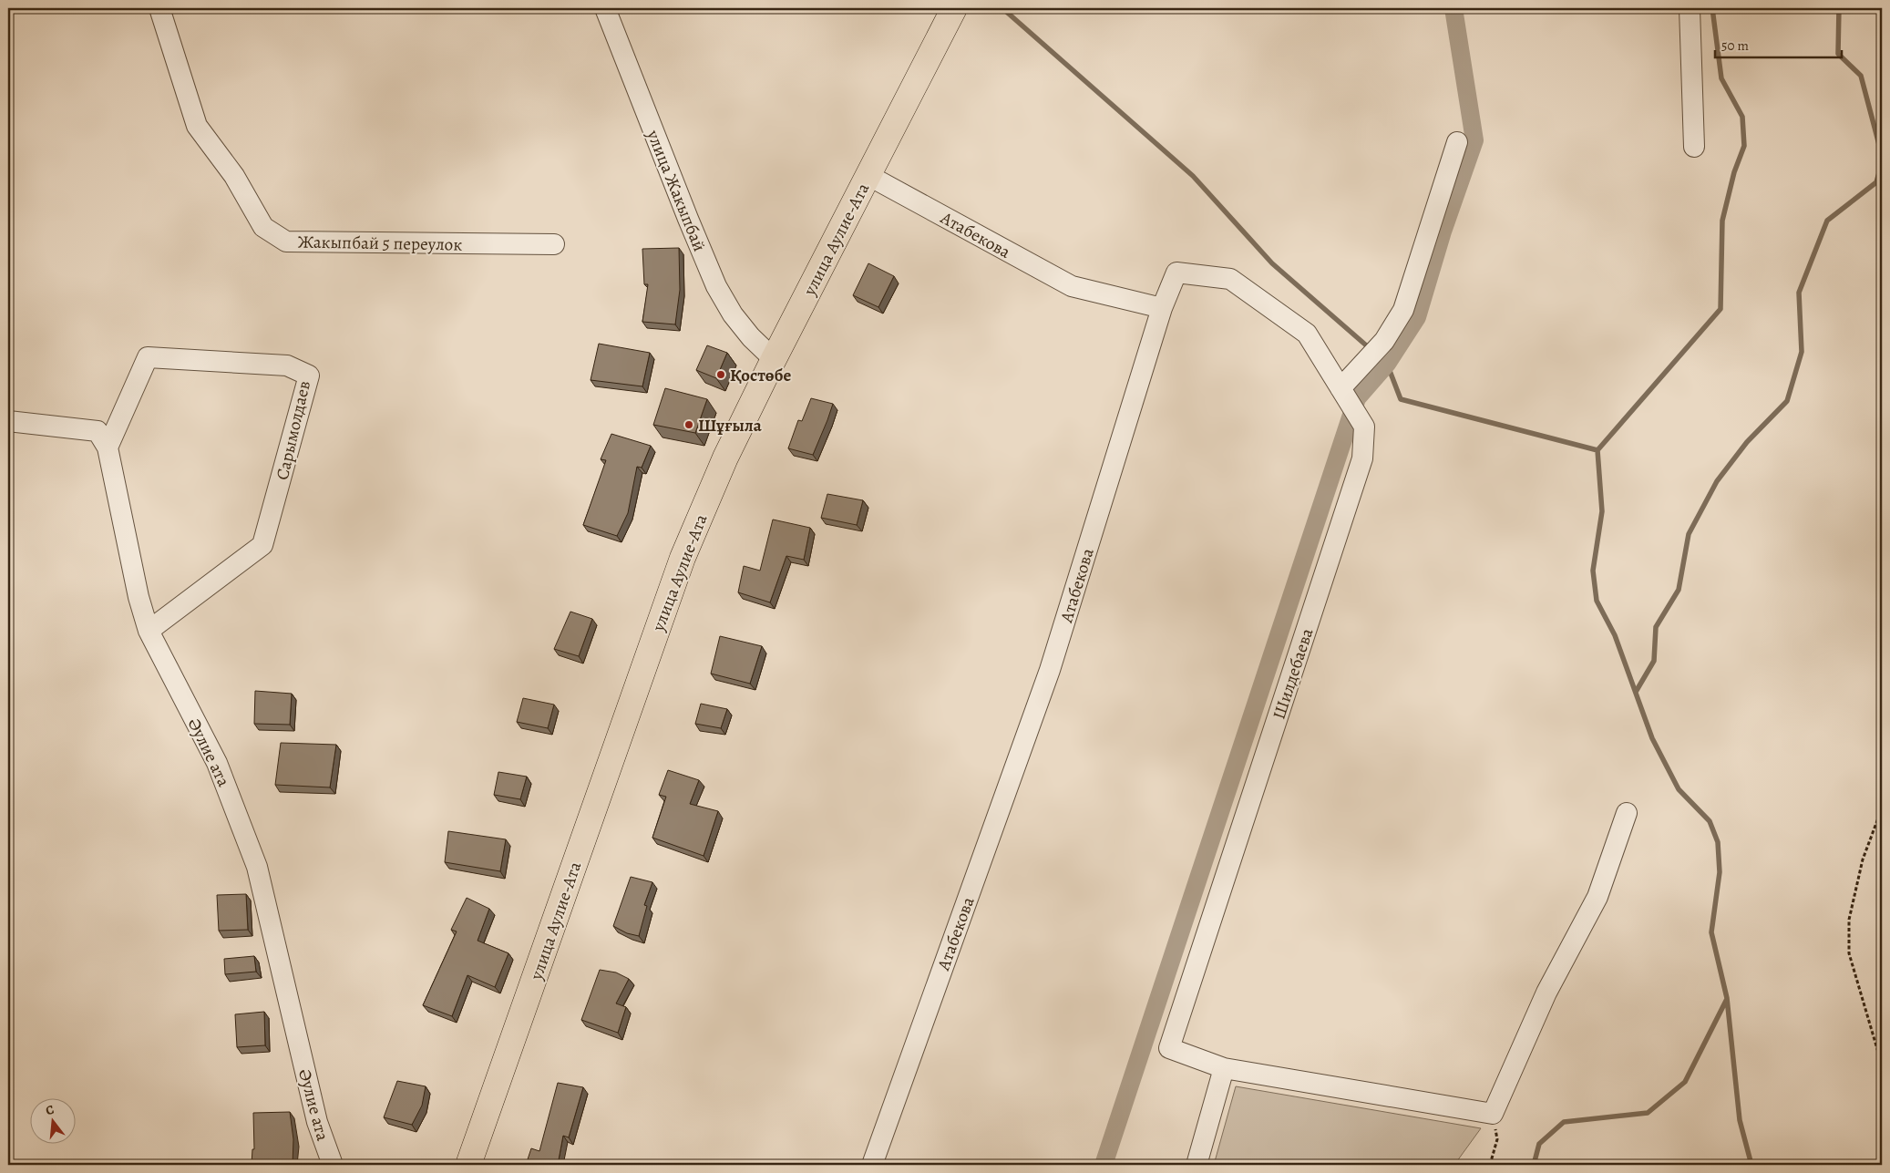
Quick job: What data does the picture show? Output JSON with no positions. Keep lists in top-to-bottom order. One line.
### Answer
{"streets":{"main road":["улица Аулие-Ата"],"street":["улица Жакыпбай","Атабекова","Жакыпбай 5 переулок","Сарымолдаев","Шилдебаева","Әулие ата"]},"crossings":[["улица Жакыпбай","улица Аулие-Ата"],["Атабекова","улица Аулие-Ата"],["Атабекова","Шилдебаева"],["Сарымолдаев","Әулие ата"]],"places":["Қостөбе","Шұғыла"],"scale_bar":"50 m","north":"top"}
